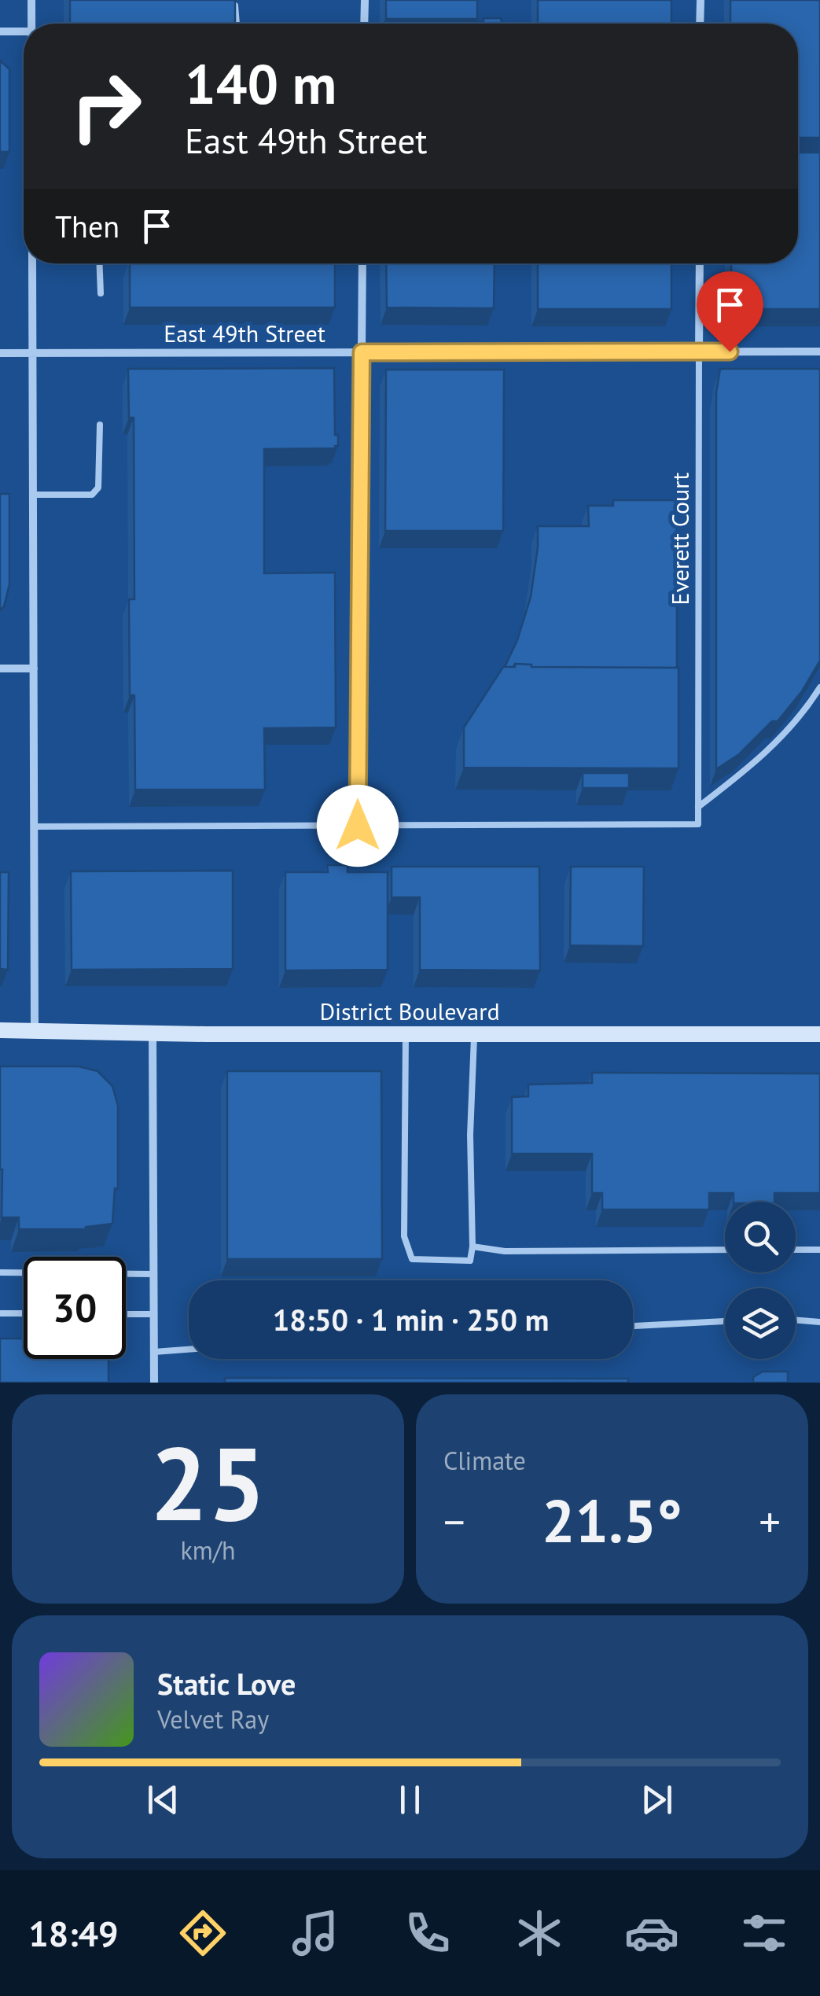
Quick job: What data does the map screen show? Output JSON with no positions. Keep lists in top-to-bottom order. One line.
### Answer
{"streets":{"main road":["District Boulevard"],"street":["East 49th Street","Everett Court"]},"crossings":[["East 49th Street","Everett Court"]],"page":{"turn":["140 m","East 49th Street"],"then":"Then","limit":"30","trip":"18:50 · 1 min · 250 m","tile":[["25","km/h"],"Climate"],"heat":["−","21.5°","+"],"song":["Static Love","Velvet Ray"],"tabs":"18:49"}}
